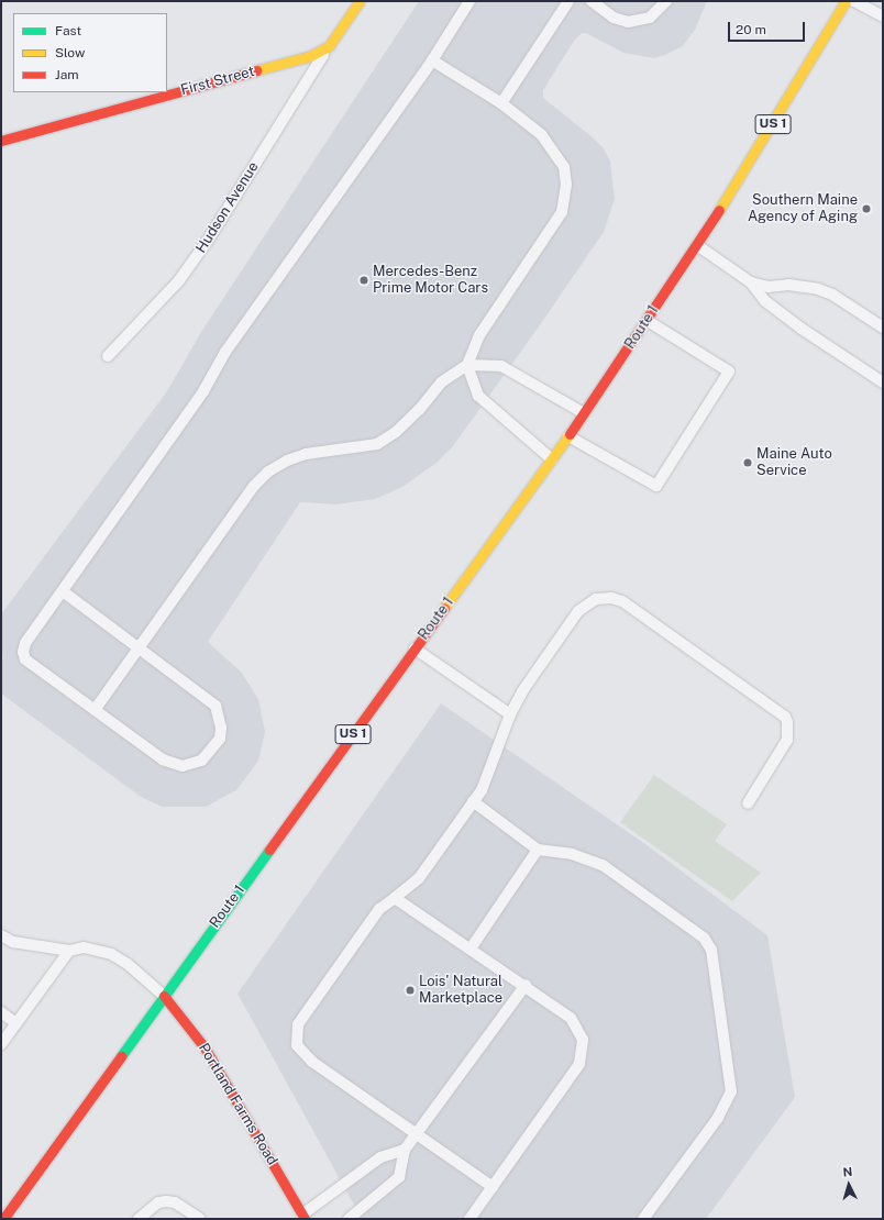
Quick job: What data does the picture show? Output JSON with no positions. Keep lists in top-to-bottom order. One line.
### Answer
{"streets":{"main road":["First Street","US 1","Route 1","Portland Farms Road"],"lane":["Hudson Avenue"]},"crossings":[["First Street","Hudson Avenue"],["Route 1","Portland Farms Road"]],"places":["Southern Maine Agency of Aging","Mercedes-Benz Prime Motor Cars","Maine Auto Service","Lois' Natural Marketplace"],"legend":["Fast","Slow","Jam"],"scale_bar":"20 m","north":"top"}
